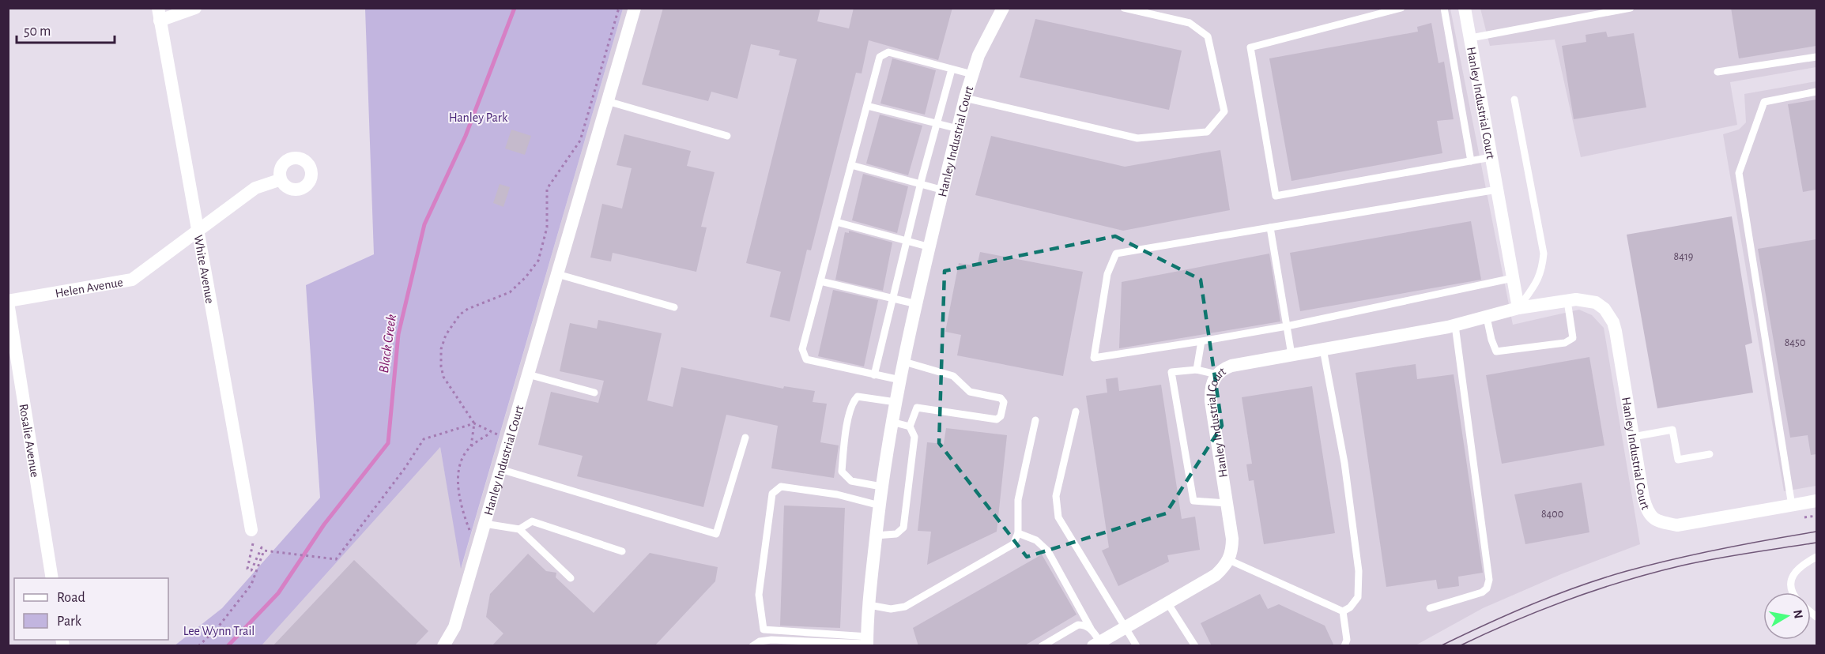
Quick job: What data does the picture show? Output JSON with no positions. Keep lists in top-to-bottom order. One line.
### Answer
{"streets":{"street":["Hanley Industrial Court","White Avenue","Helen Avenue","Rosalie Avenue"]},"crossings":[["White Avenue","Helen Avenue"],["Helen Avenue","Rosalie Avenue"]],"water":["Black Creek"],"parks":["Hanley Park","Lee Wynn Trail"],"house_numbers":["8419","8450","8400"],"legend":["Road","Park"],"scale_bar":"50 m","north":"right"}
